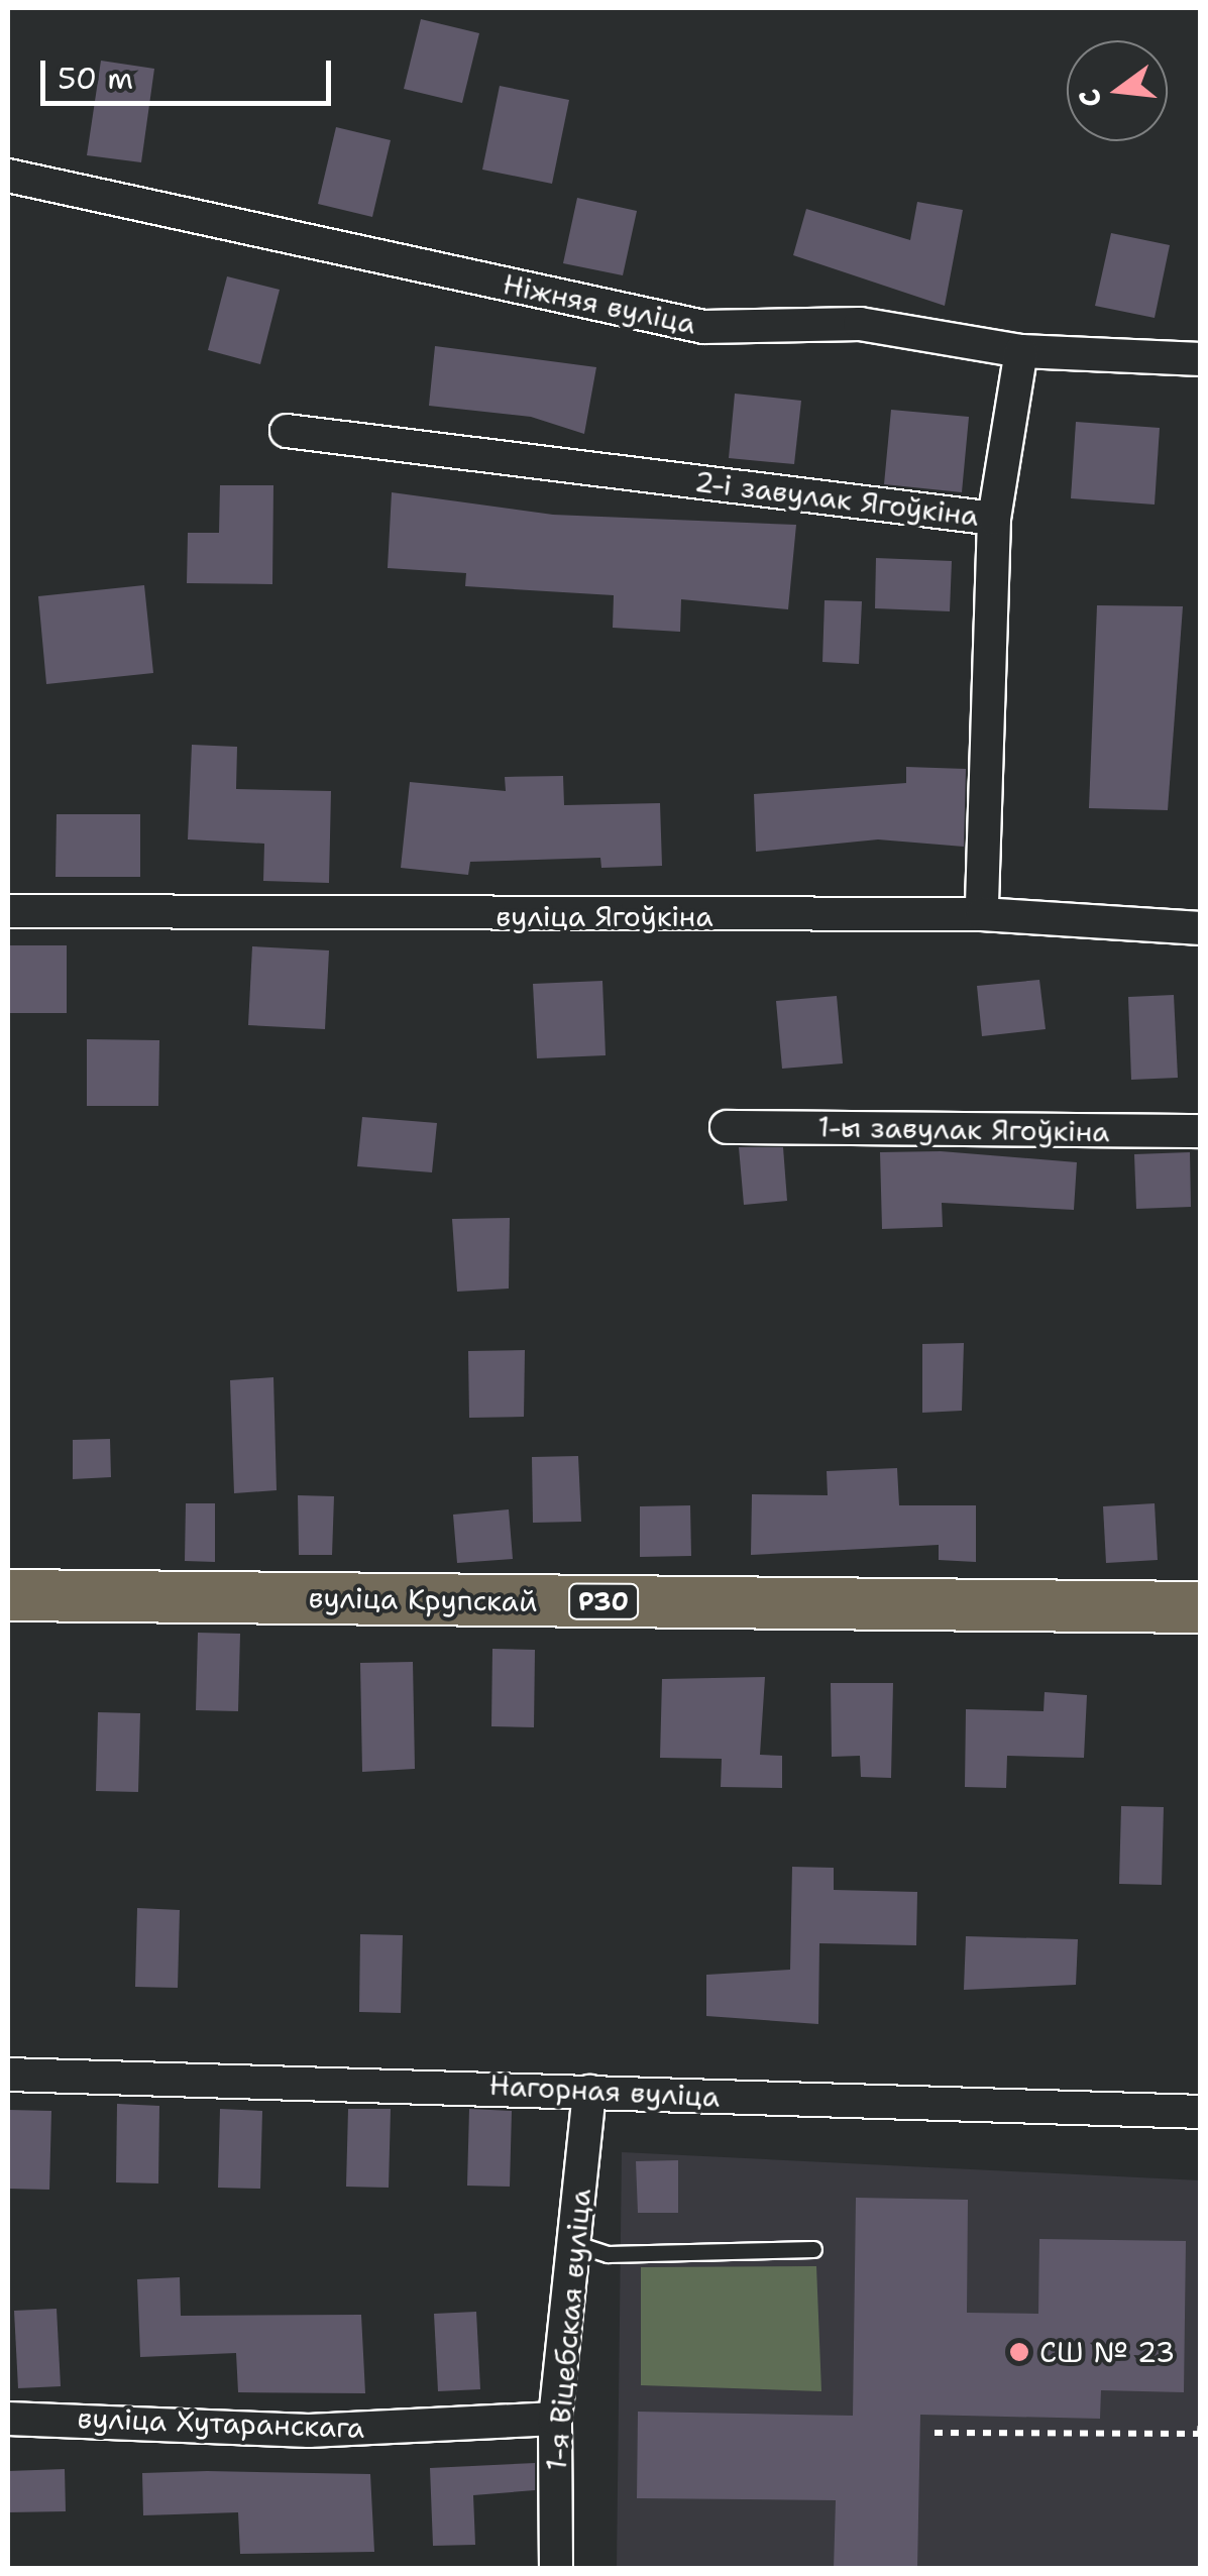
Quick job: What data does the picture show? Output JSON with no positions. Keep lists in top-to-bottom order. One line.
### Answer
{"streets":{"main road":["вуліца Крупскай","Р30"],"street":["Ніжняя вуліца","2-і завулак Ягоўкіна","вуліца Ягоўкіна","1-ы завулак Ягоўкіна","Нагорная вуліца","1-я Віцебская вуліца","вуліца Хутаранскага"]},"crossings":[["2-і завулак Ягоўкіна","вуліца Ягоўкіна"],["Нагорная вуліца","1-я Віцебская вуліца"],["1-я Віцебская вуліца","вуліца Хутаранскага"]],"places":["СШ № 23"],"scale_bar":"50 m","north":"left"}
